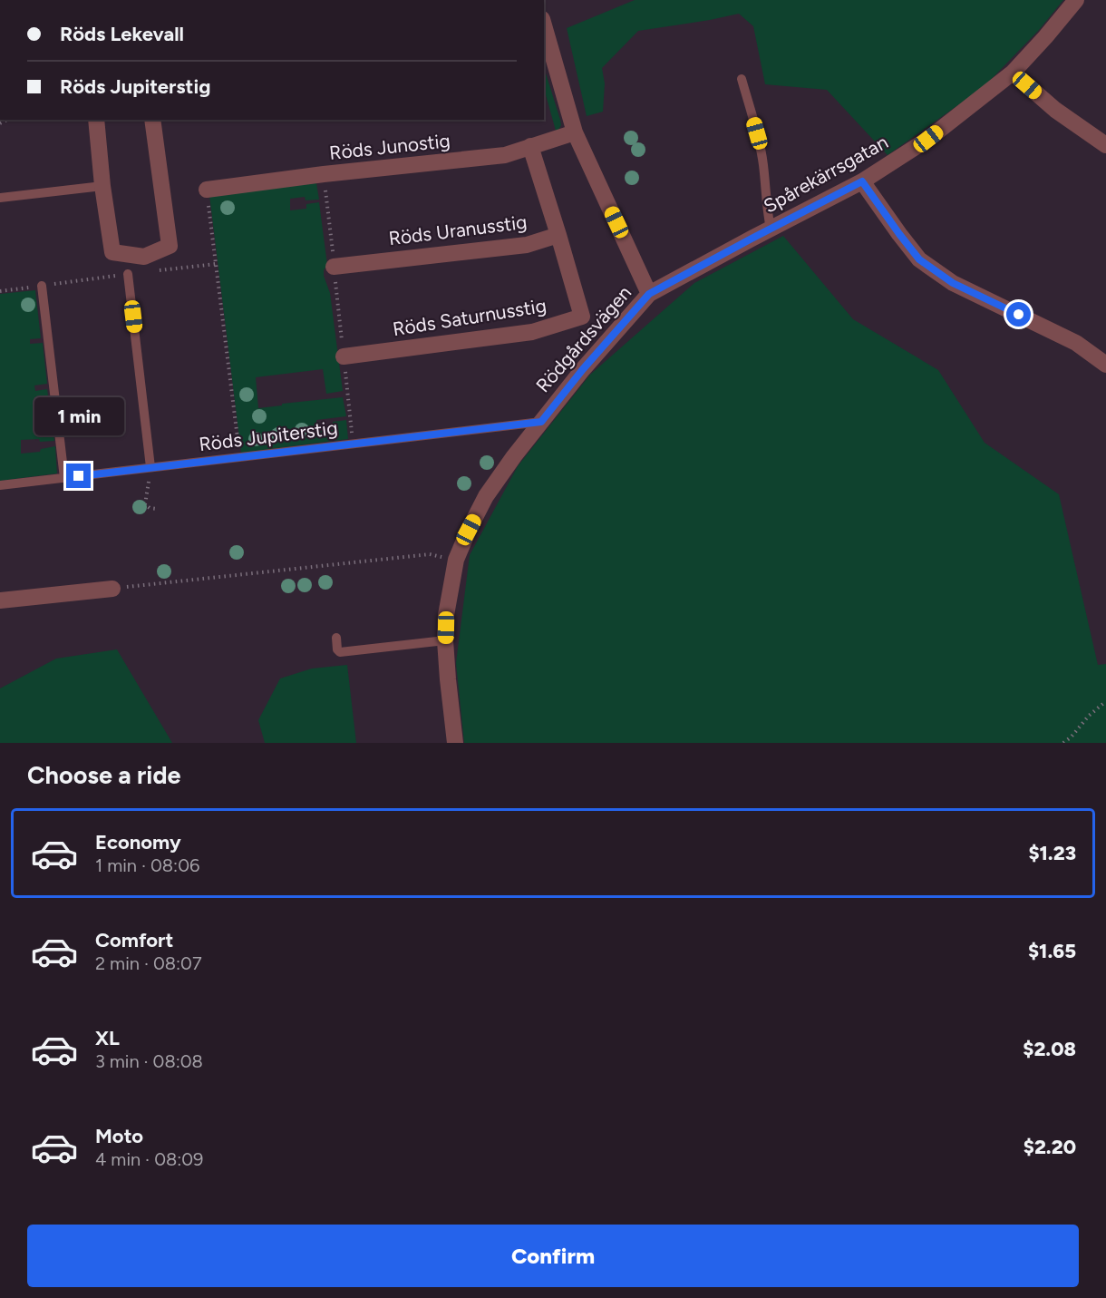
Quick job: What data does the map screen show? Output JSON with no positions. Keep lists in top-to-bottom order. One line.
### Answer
{"streets":{"street":["Röds Junostig","Spårekärrsgatan","Röds Uranusstig","Röds Saturnusstig","Rödgårdsvägen"],"lane":["Röds Jupiterstig"]},"crossings":[["Röds Junostig","Röds Uranusstig"],["Röds Junostig","Rödgårdsvägen"],["Spårekärrsgatan","Rödgårdsvägen"],["Röds Uranusstig","Röds Saturnusstig"],["Rödgårdsvägen","Röds Jupiterstig"]],"page":{"banner":["Röds Lekevall","Röds Jupiterstig"],"bubble":"1 min","heading":"Choose a ride","list":[{"name":"Economy","note":"1 min · 08:06","value":"$1.23"},{"name":"Comfort","note":"2 min · 08:07","value":"$1.65"},{"name":"XL","note":"3 min · 08:08","value":"$2.08"},{"name":"Moto","note":"4 min · 08:09","value":"$2.20"}],"buttons":"Confirm"}}
